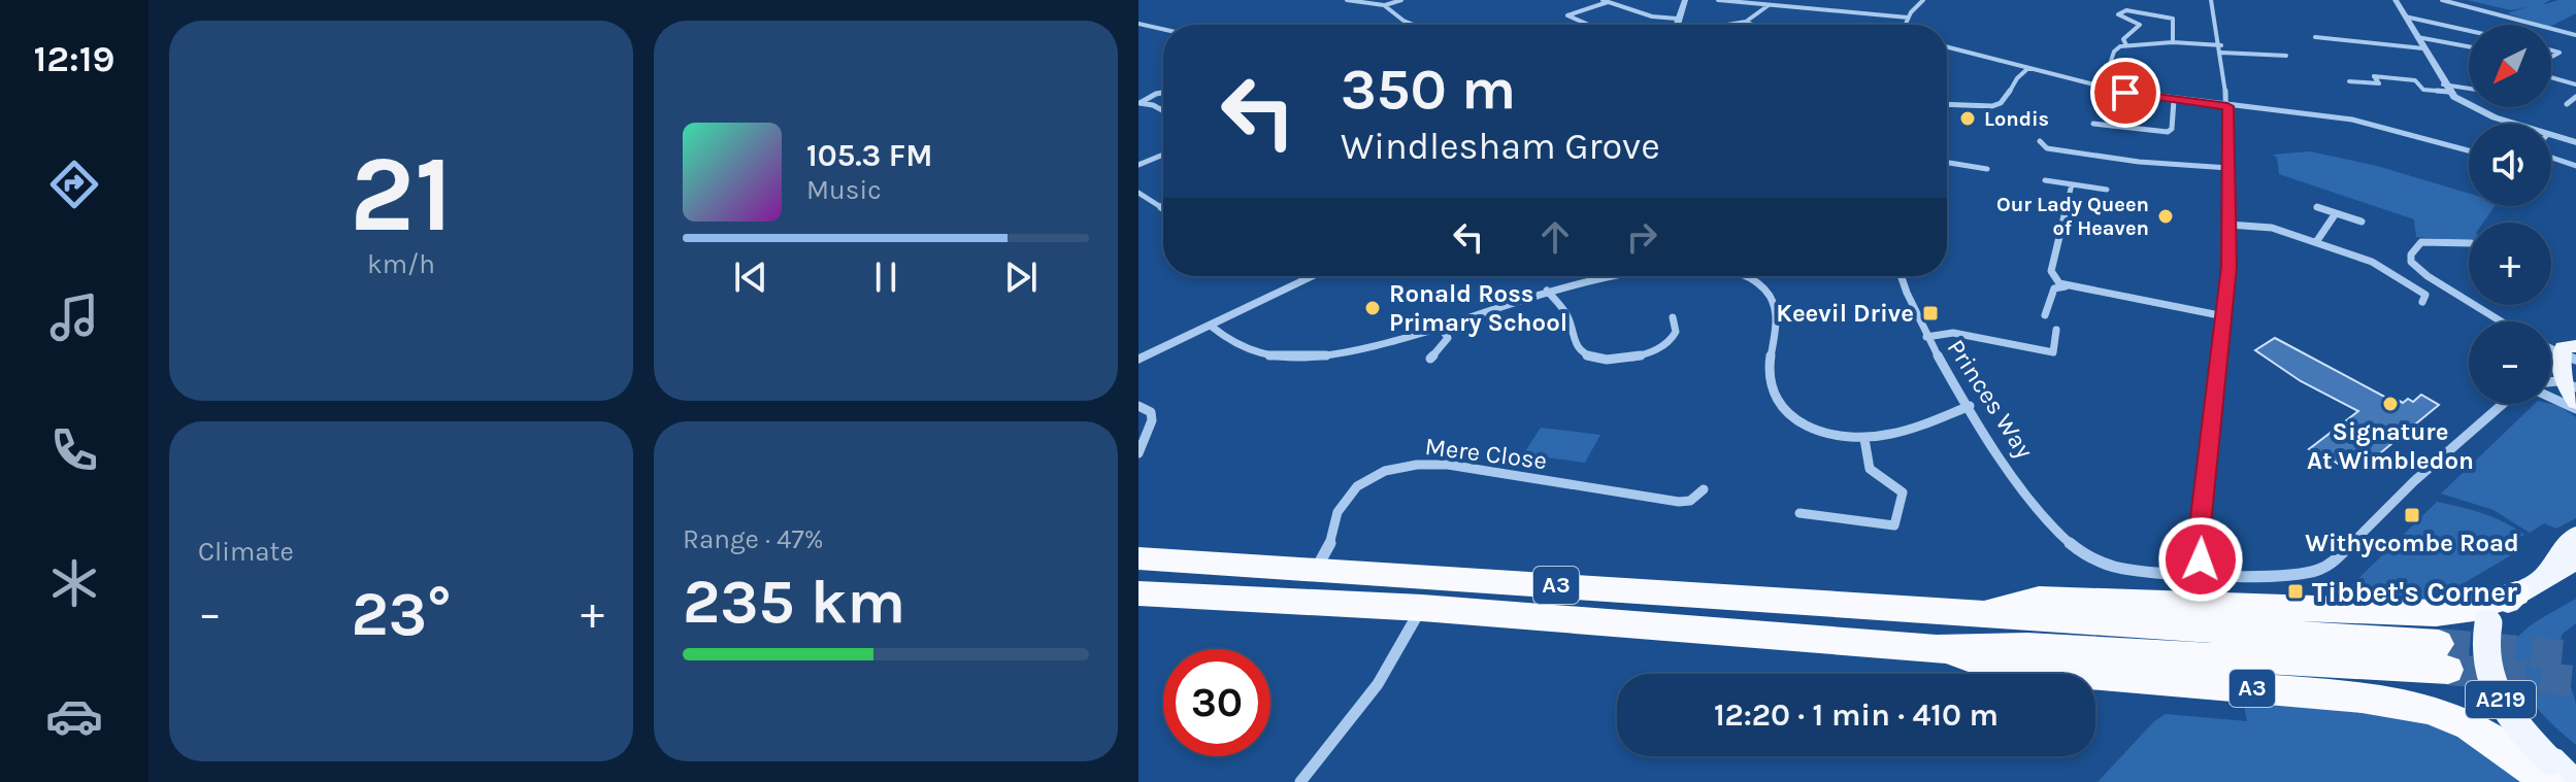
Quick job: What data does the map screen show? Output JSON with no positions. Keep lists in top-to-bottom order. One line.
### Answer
{"streets":{"highway":["A3"],"main road":["A219"],"street":["Princes Way","Mere Close"]},"crossings":[["Mere Close","A3"],["A3","A219"]],"places":{"other":["Londis","Our Lady Queen of Heaven","Ronald Ross Primary School","Signature At Wimbledon"],"transit":["Keevil Drive","Withycombe Road","Tibbet's Corner"]},"north":"bottom left","page":{"tabs":"12:19","tile":[["21","km/h"],"Climate",["Range · 47%","235 km"]],"map_buttons":["+","−"],"turn":["350 m","Windlesham Grove"],"song":["105.3 FM","Music"],"heat":["−","23°","+"],"limit":"30","trip":"12:20 · 1 min · 410 m"}}
